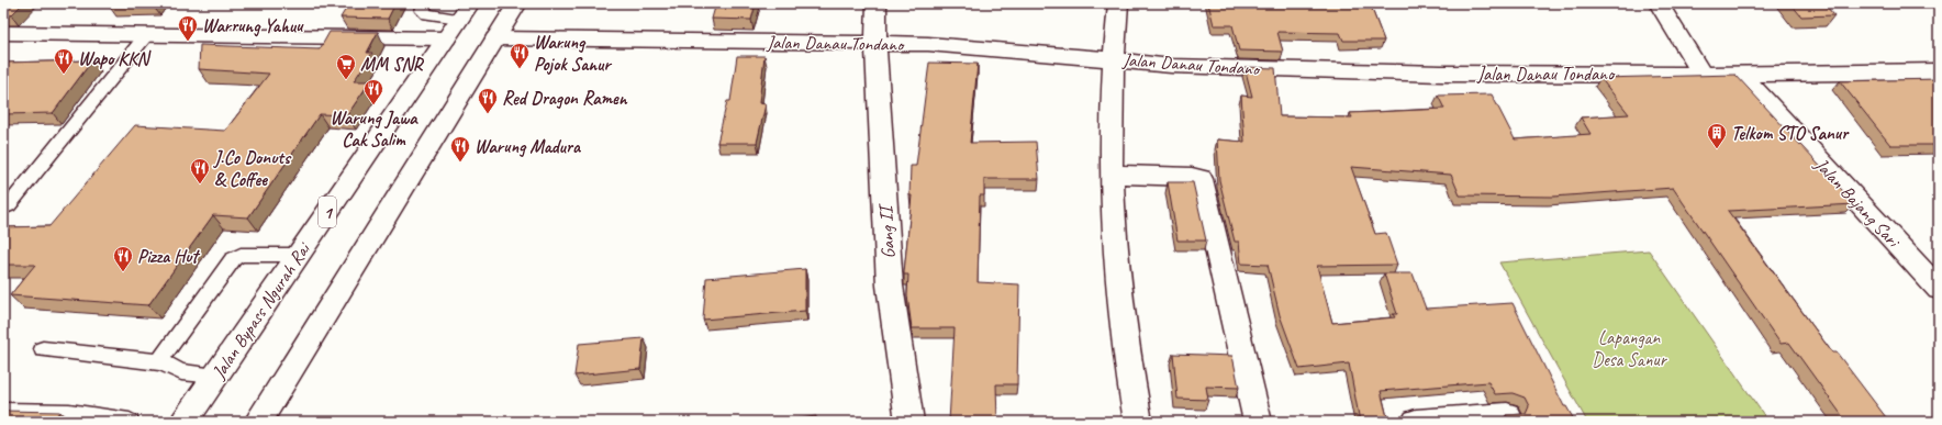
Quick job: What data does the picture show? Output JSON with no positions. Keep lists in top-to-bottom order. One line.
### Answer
{"streets":{"main road":["Jalan Danau Tondano","Jalan Bajang Sari","1","Gang II","Jalan Bypass Ngurah Rai"]},"crossings":[["Jalan Danau Tondano","Jalan Bajang Sari"],["Jalan Danau Tondano","Gang II"]],"parks":["Lapangan Desa Sanur"],"places":{"restaurant":["Warrung Yahuu","Warung Pojok Sanur","Wapo KKN","Warung Jawa Cak Salim","Red Dragon Ramen","Warung Madura","J.Co Donuts & Coffee","Pizza Hut"],"supermarket":["MM SNR"],"building":["Telkom STO Sanur"]}}
